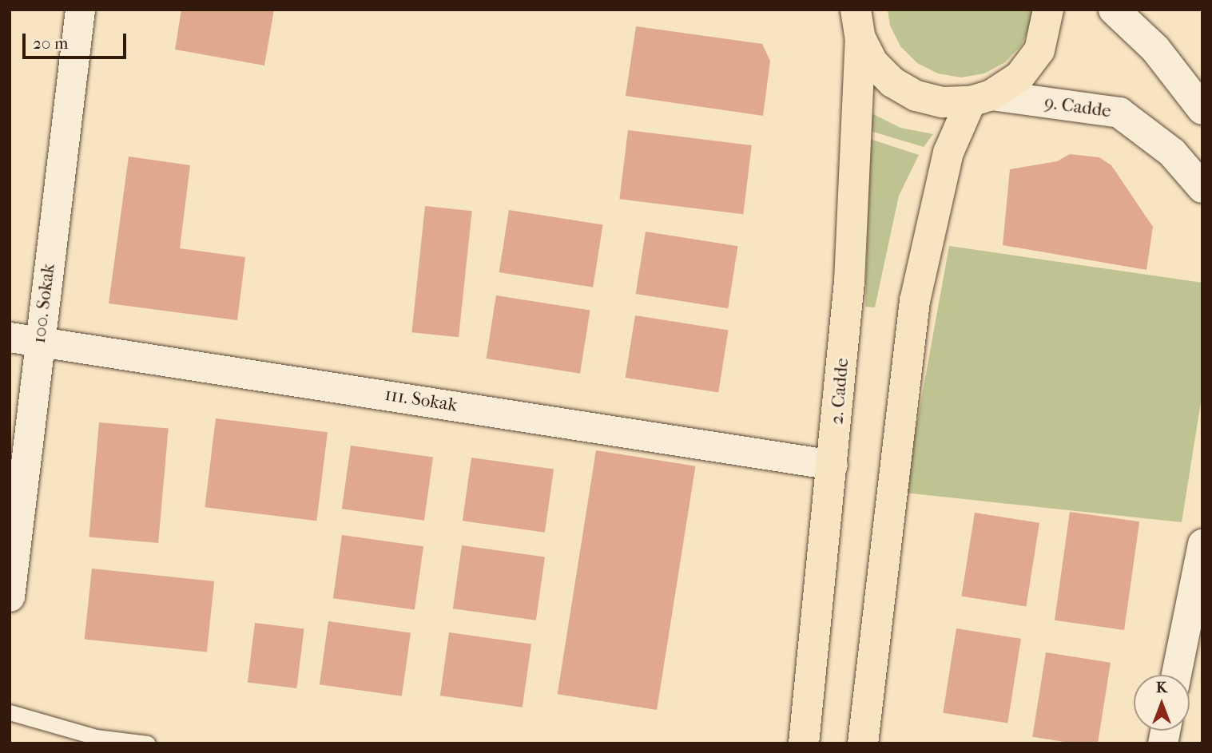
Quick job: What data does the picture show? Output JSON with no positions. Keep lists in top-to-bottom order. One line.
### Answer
{"streets":{"main road":["9. Cadde","2. Cadde"],"street":["100. Sokak","111. Sokak"]},"crossings":[["100. Sokak","111. Sokak"],["2. Cadde","111. Sokak"]],"scale_bar":"20 m","north":"top"}
